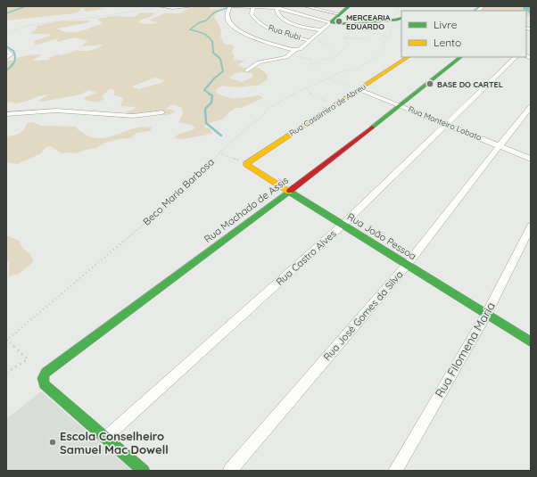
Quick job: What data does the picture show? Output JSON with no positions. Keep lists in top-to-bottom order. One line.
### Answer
{"streets":{"street":["Rua Rubi","Rua Cassimiro de Abreu","Rua Monteiro Lobato","Rua Machado de Assis","Rua João Pessoa","Rua Castro Alves","Rua José Gomes da Silva","Rua Filomena Maria"],"path":["Beco Maria Barbosa"]},"crossings":[["Rua Cassimiro de Abreu","Rua Monteiro Lobato"],["Rua Cassimiro de Abreu","Rua João Pessoa"],["Rua Monteiro Lobato","Rua Machado de Assis"],["Rua Monteiro Lobato","Rua Castro Alves"],["Rua Monteiro Lobato","Rua José Gomes da Silva"],["Rua Machado de Assis","Rua João Pessoa"],["Rua Machado de Assis","Rua Castro Alves"],["Rua João Pessoa","Rua Castro Alves"],["Rua João Pessoa","Rua José Gomes da Silva"],["Rua João Pessoa","Rua Filomena Maria"]],"places":["MERCEARIA EDUARDO","BASE DO CARTEL","Escola Conselheiro Samuel Mac Dowell"],"legend":["Livre","Lento"]}
